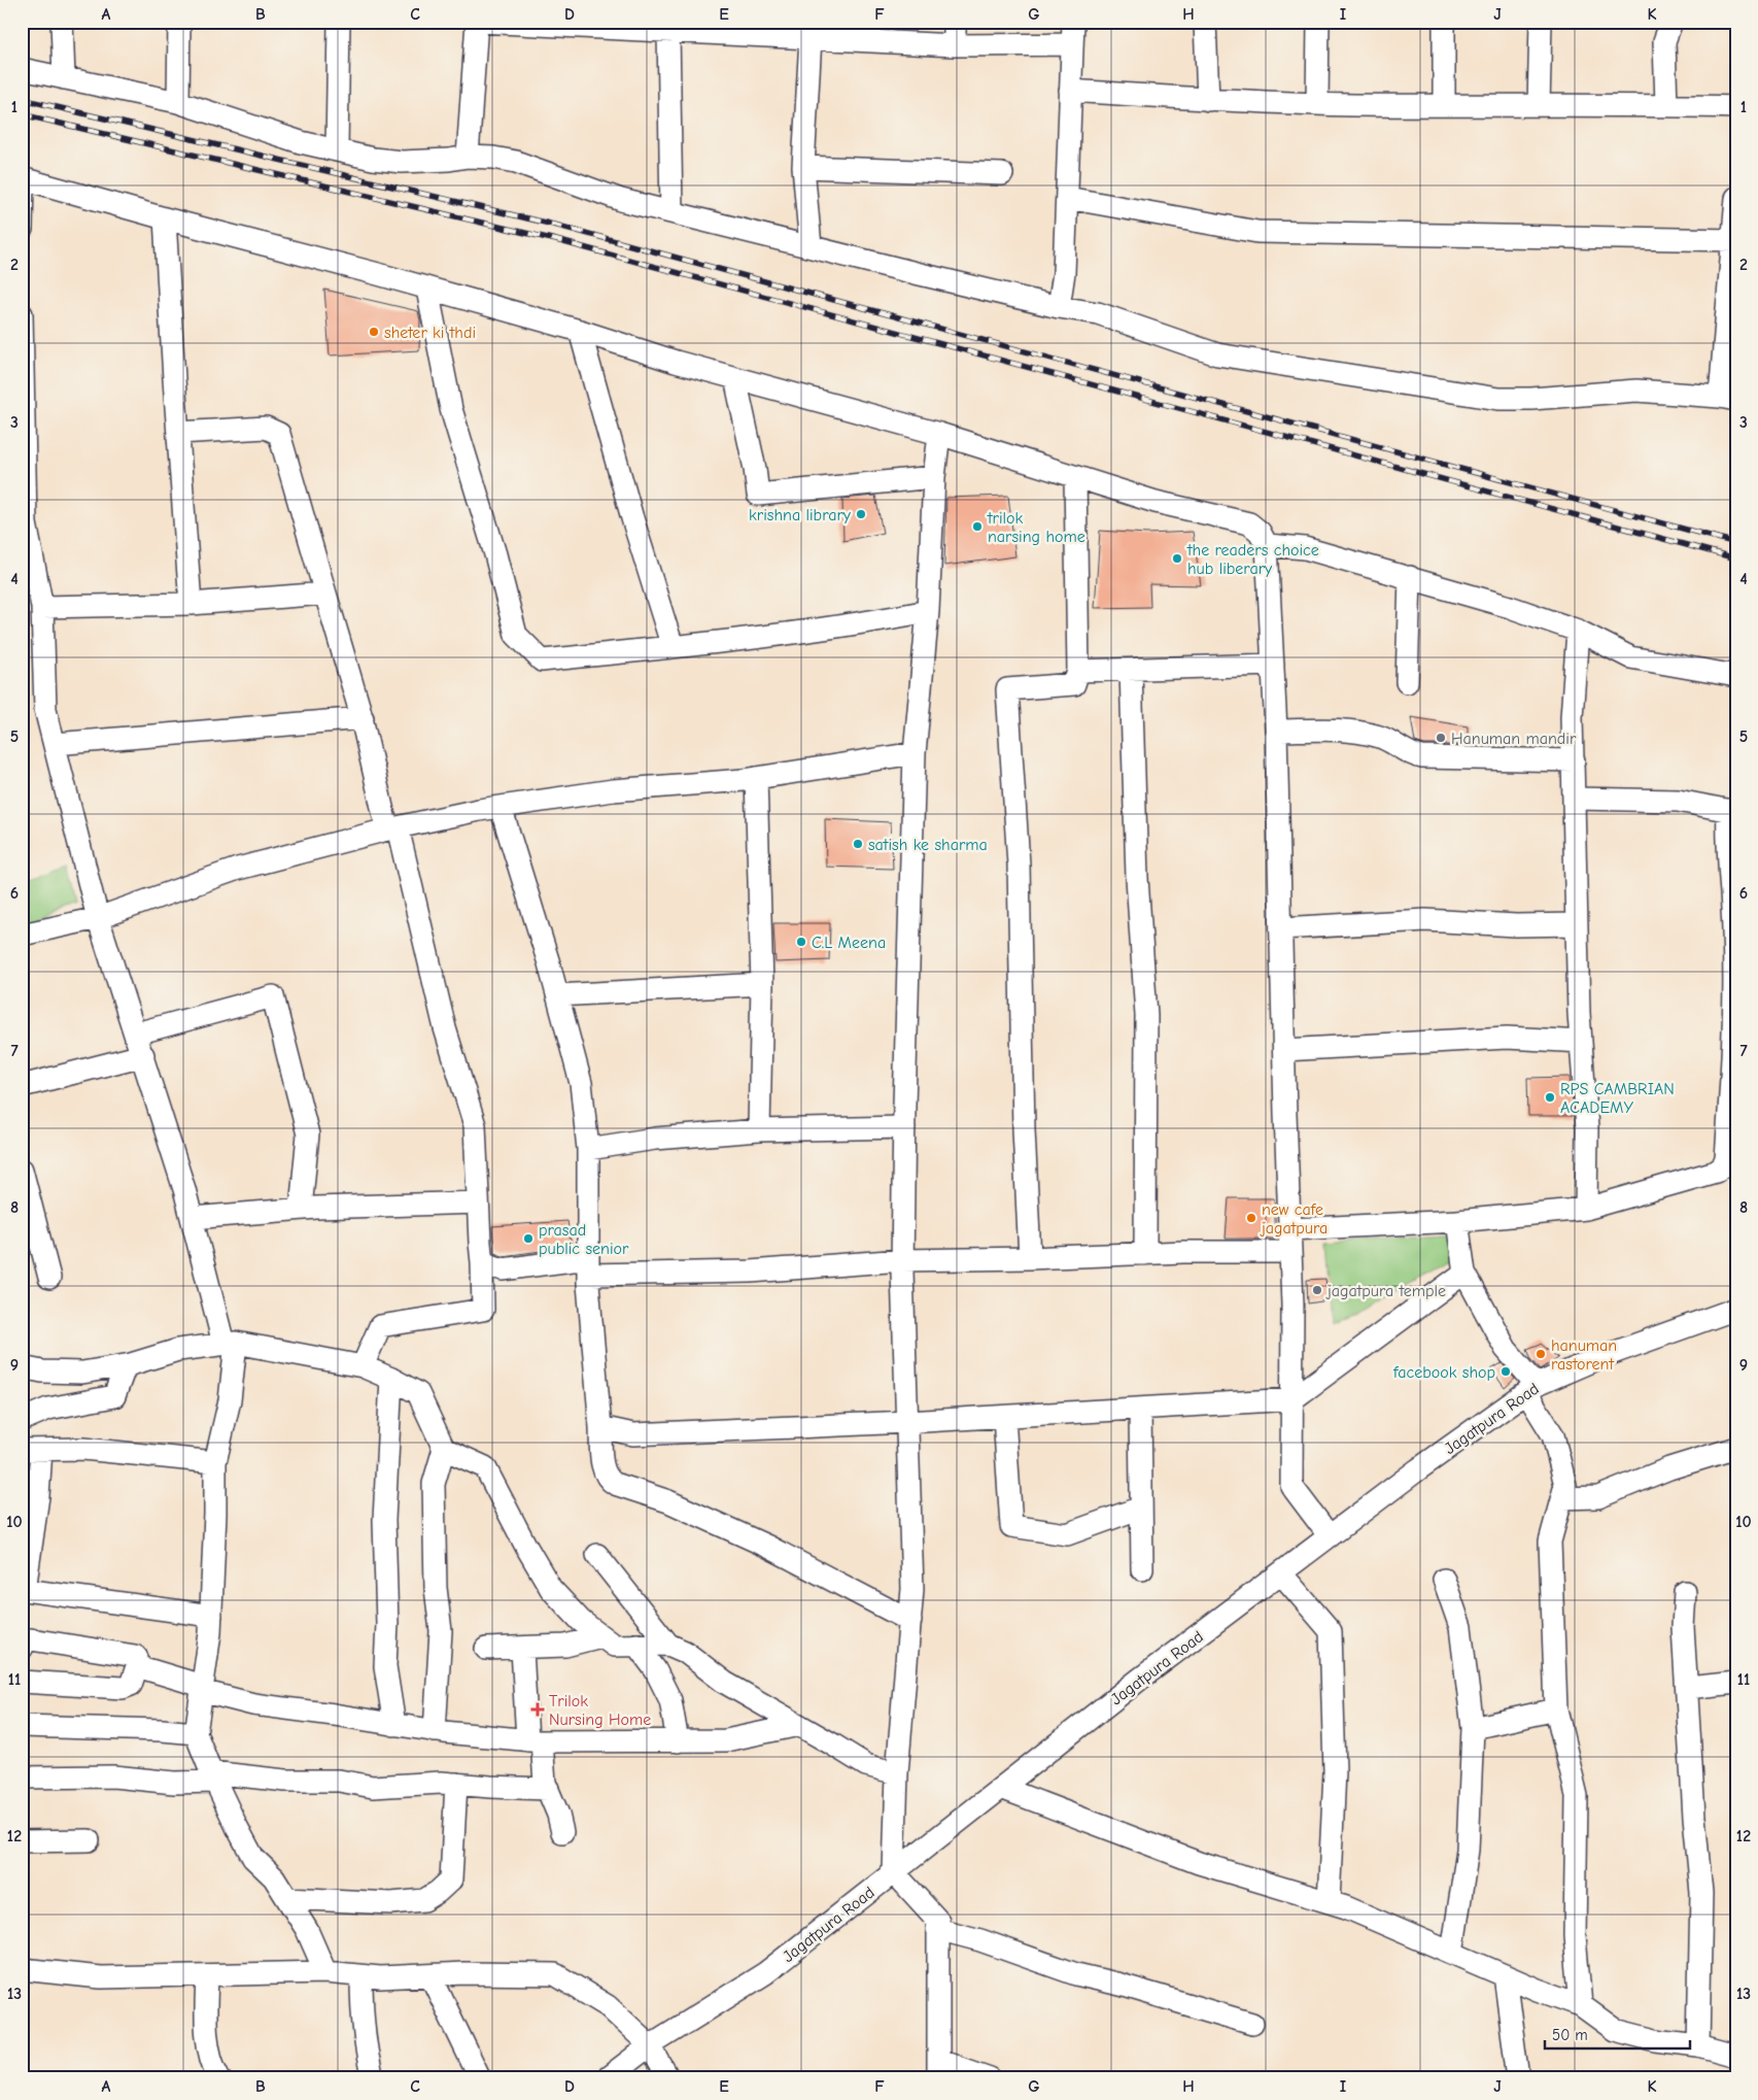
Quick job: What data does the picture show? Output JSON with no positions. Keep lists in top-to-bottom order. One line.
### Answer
{"streets":{"street":["Jagatpura Road"]},"places":{"other":["sheter ki thdi","krishna library","trilok narsing home","the readers choice hub liberary","Hanuman mandir","satish ke sharma","C.L Meena","RPS CAMBRIAN ACADEMY","new cafe jagatpura","prasad public senior","jagatpura temple","hanuman rastorent","facebook shop"],"health":["Trilok Nursing Home"]},"scale_bar":"50 m","grid":{"columns":["A","B","C","D","E","F","G","H","I","J","K"],"rows":["1","2","3","4","5","6","7","8","9","10","11","12","13"]}}
